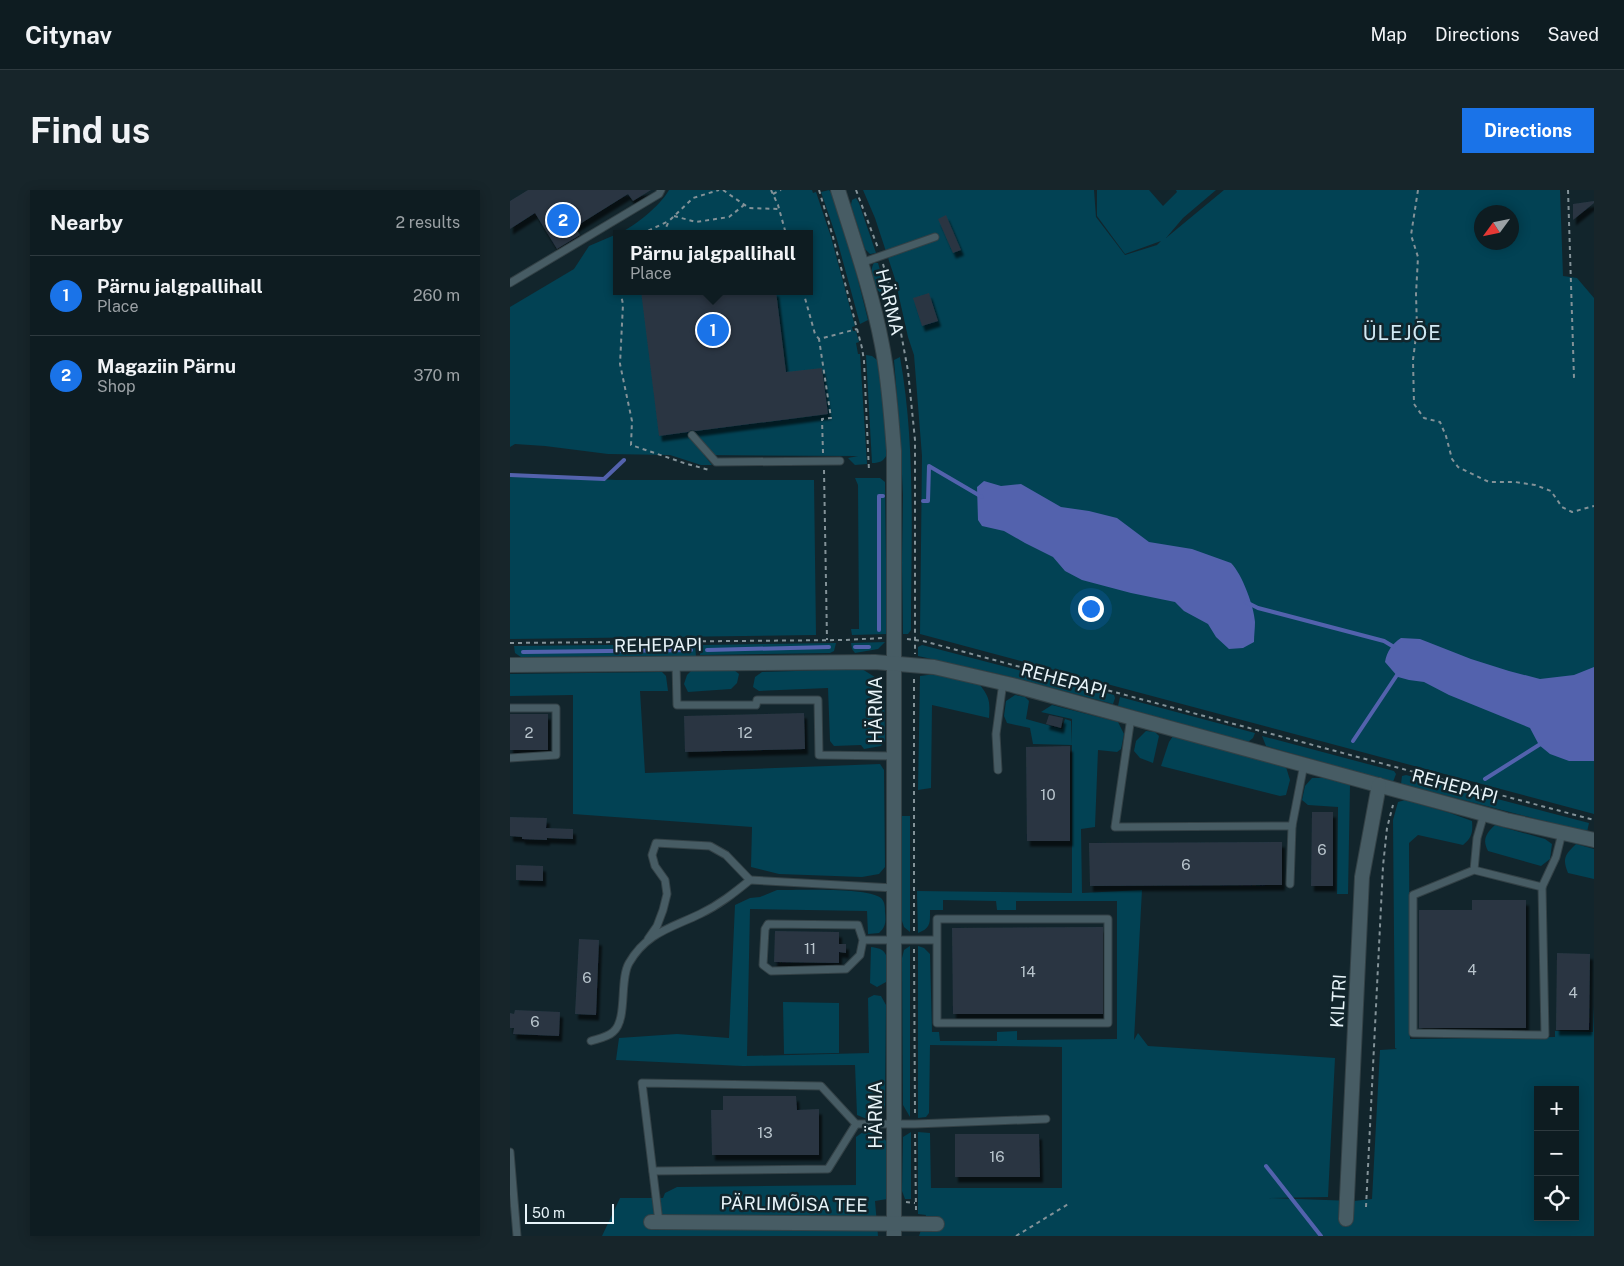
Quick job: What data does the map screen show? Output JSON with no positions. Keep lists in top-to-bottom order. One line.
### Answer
{"streets":{"street":["HÄRMA","REHEPAPI","KILTRI","PÄRLIMÕISA TEE"]},"crossings":[["HÄRMA","REHEPAPI"],["HÄRMA","PÄRLIMÕISA TEE"],["REHEPAPI","KILTRI"]],"districts":["ÜLEJÕE"],"house_numbers":["2","12","10","6","6","11","4","14","6","4","6","13","16"],"scale_bar":"50 m","north":"bottom left","page":{"header":"Citynav","nav":["Map","Directions","Saved"],"buttons":"Directions","title":"Find us","heading":["Nearby","2 results"],"pins":["2","1"],"popup":["Pärnu jalgpallihall","Place"],"list":[{"mark":"1","name":"Pärnu jalgpallihall","note":"Place","value":"260 m"},{"mark":"2","name":"Magaziin Pärnu","note":"Shop","value":"370 m"}],"map_buttons":["+","−"],"scale":"50 m"}}
